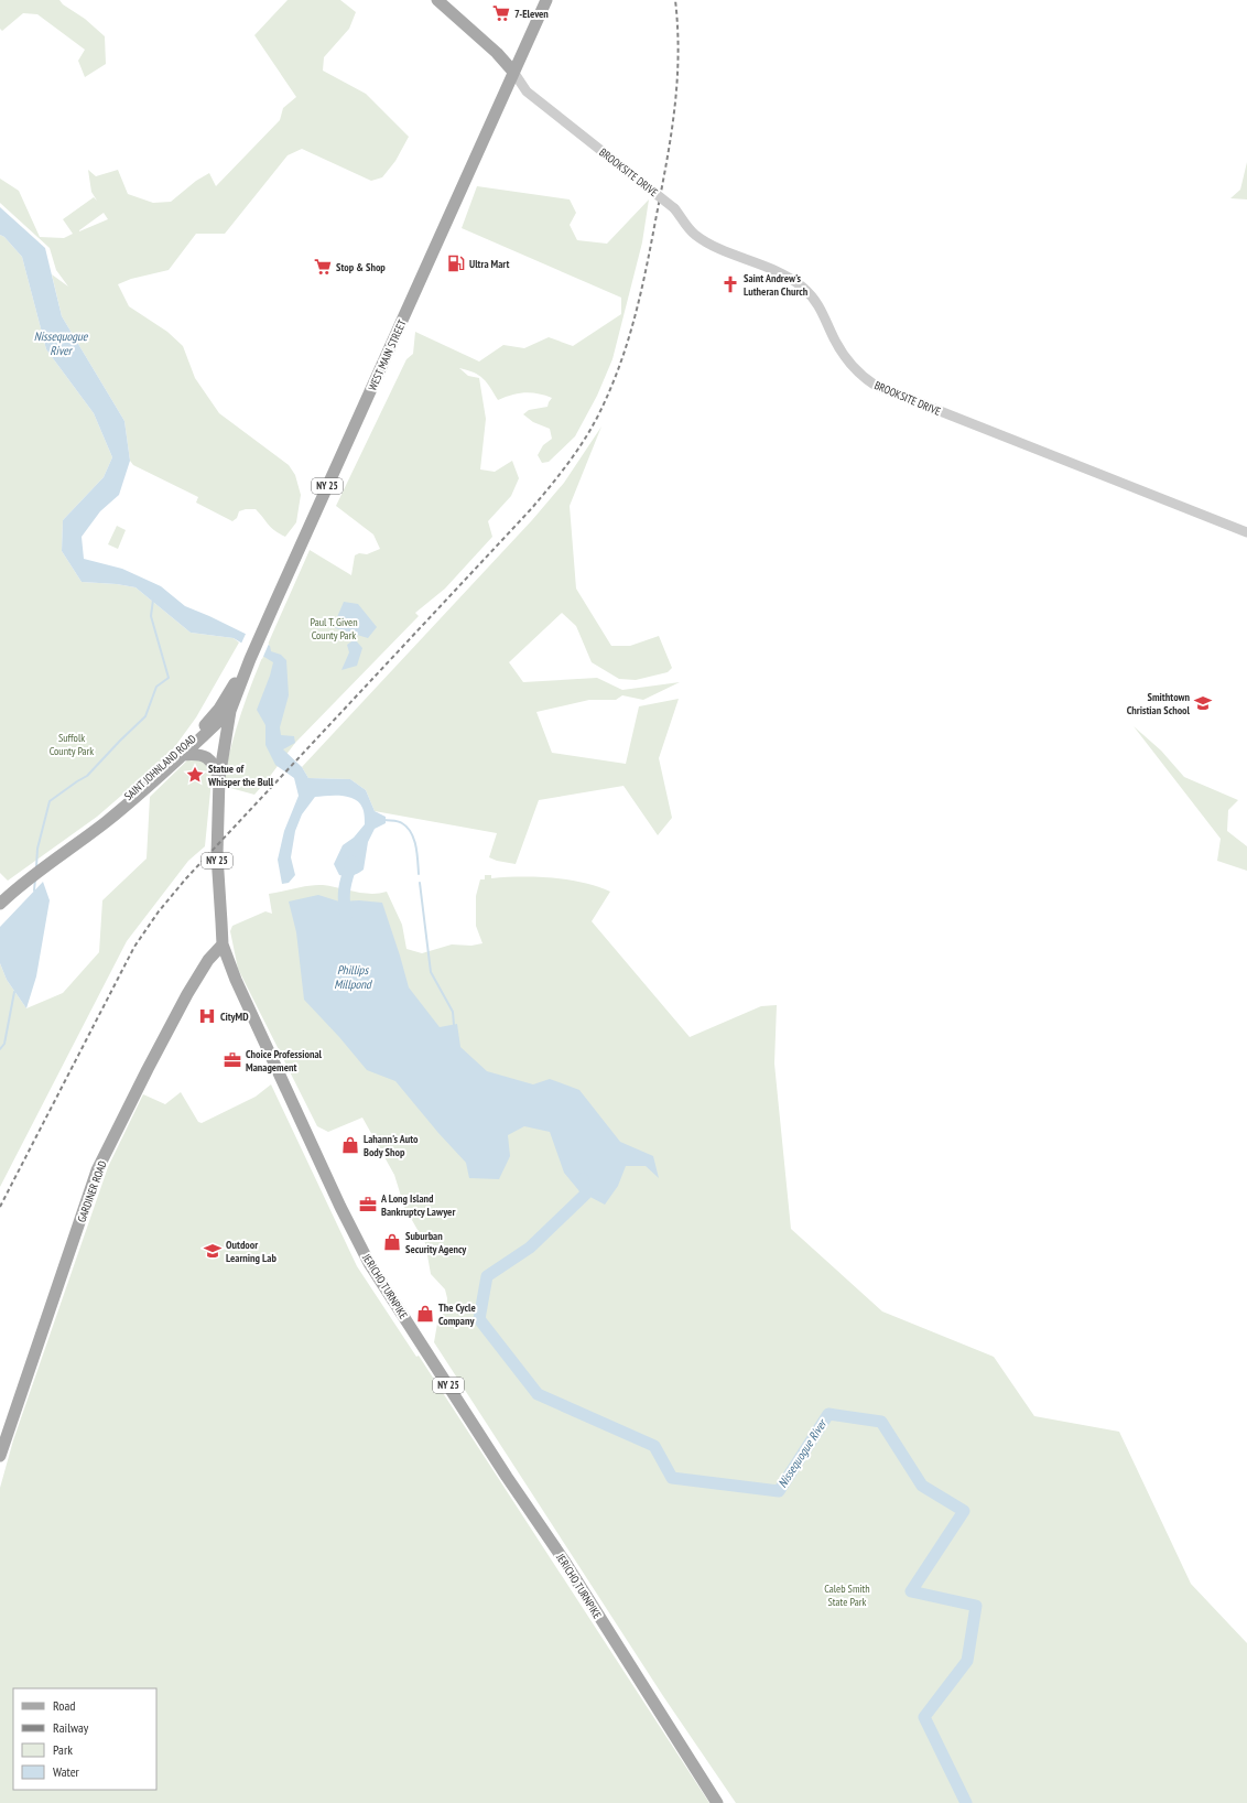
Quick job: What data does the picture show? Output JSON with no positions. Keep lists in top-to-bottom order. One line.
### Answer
{"streets":{"main road":["WEST MAIN STREET","NY 25","SAINT JOHNLAND ROAD","GARDINER ROAD","JERICHO TURNPIKE"],"street":["BROOKSITE DRIVE"]},"crossings":[["BROOKSITE DRIVE","WEST MAIN STREET"],["WEST MAIN STREET","SAINT JOHNLAND ROAD"],["WEST MAIN STREET","JERICHO TURNPIKE"],["SAINT JOHNLAND ROAD","JERICHO TURNPIKE"],["GARDINER ROAD","JERICHO TURNPIKE"]],"water":["Nissequogue River","Phillips Millpond"],"parks":["Paul T. Given County Park","Suffolk County Park","Caleb Smith State Park"],"places":{"supermarket":["7-Eleven","Stop & Shop"],"fuel station":["Ultra Mart"],"church":["Saint Andrew's Lutheran Church"],"school or university":["Smithtown Christian School","Outdoor Learning Lab"],"place":["Statue of Whisper the Bull"],"hospital":["CityMD"],"office":["Choice Professional Management","A Long Island Bankruptcy Lawyer"],"shop":["Lahann's Auto Body Shop","Suburban Security Agency","The Cycle Company"]},"legend":["Road","Railway","Park","Water"]}
